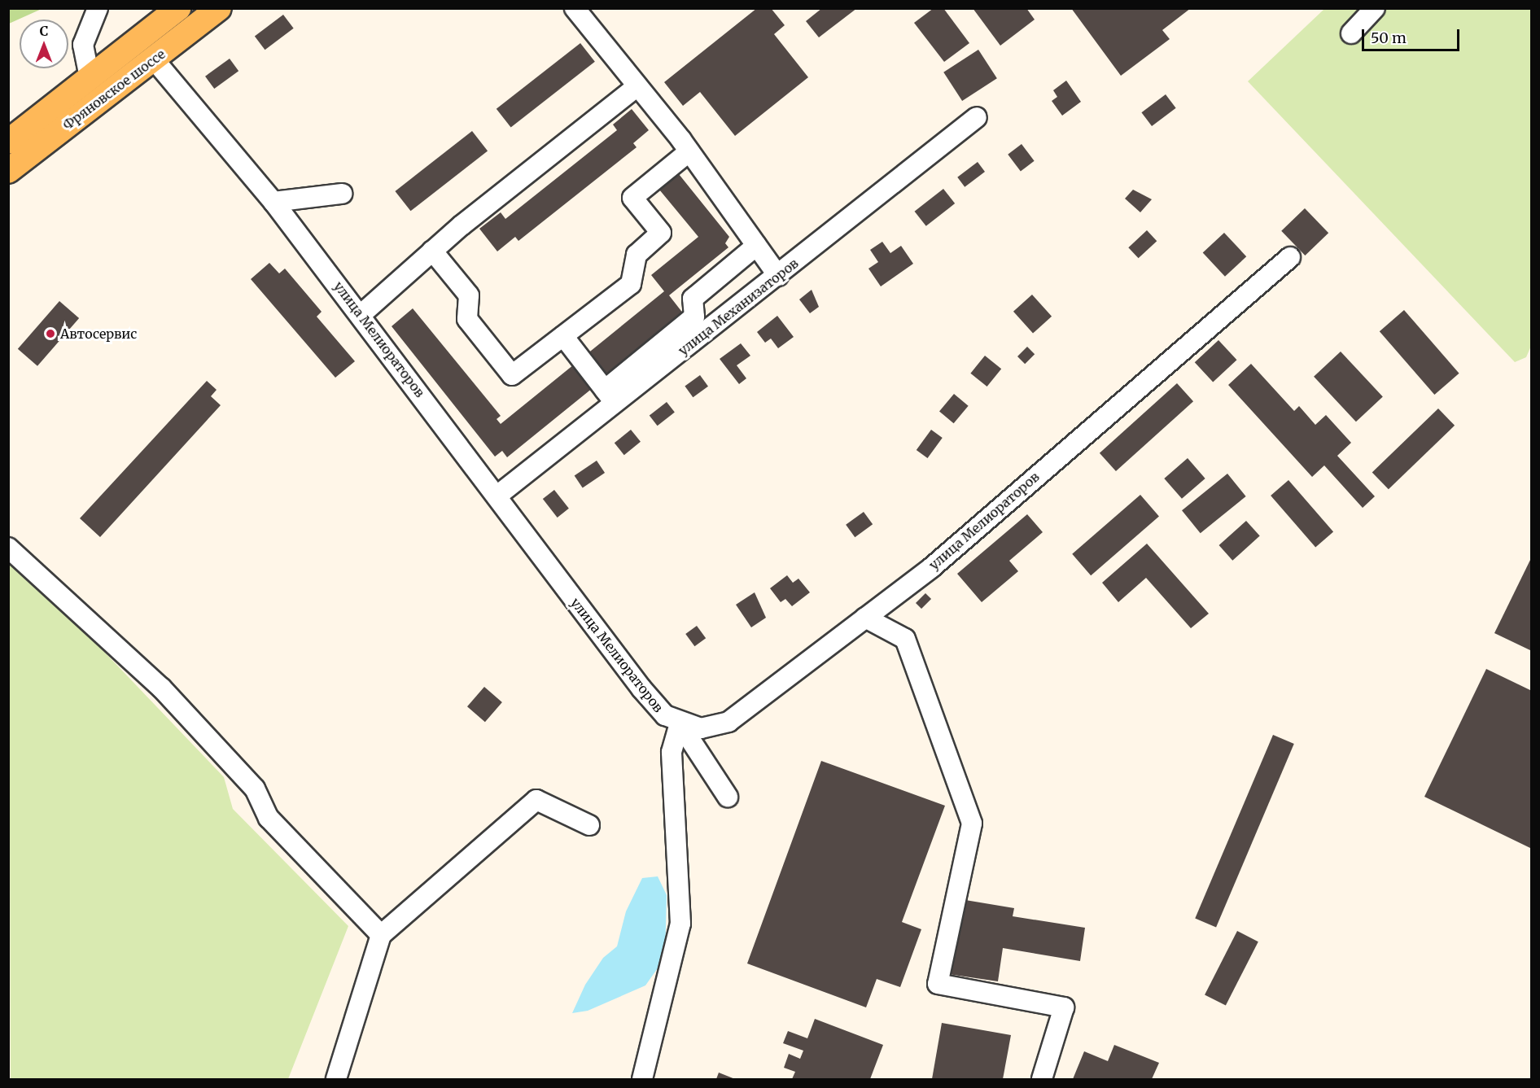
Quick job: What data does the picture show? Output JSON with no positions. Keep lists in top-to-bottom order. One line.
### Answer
{"streets":{"main road":["Фряновское шоссе"],"street":["улица Механизаторов","улица Мелиораторов"]},"crossings":[["Фряновское шоссе","улица Мелиораторов"],["улица Механизаторов","улица Мелиораторов"]],"places":["Автосервис"],"scale_bar":"50 m","north":"top"}
